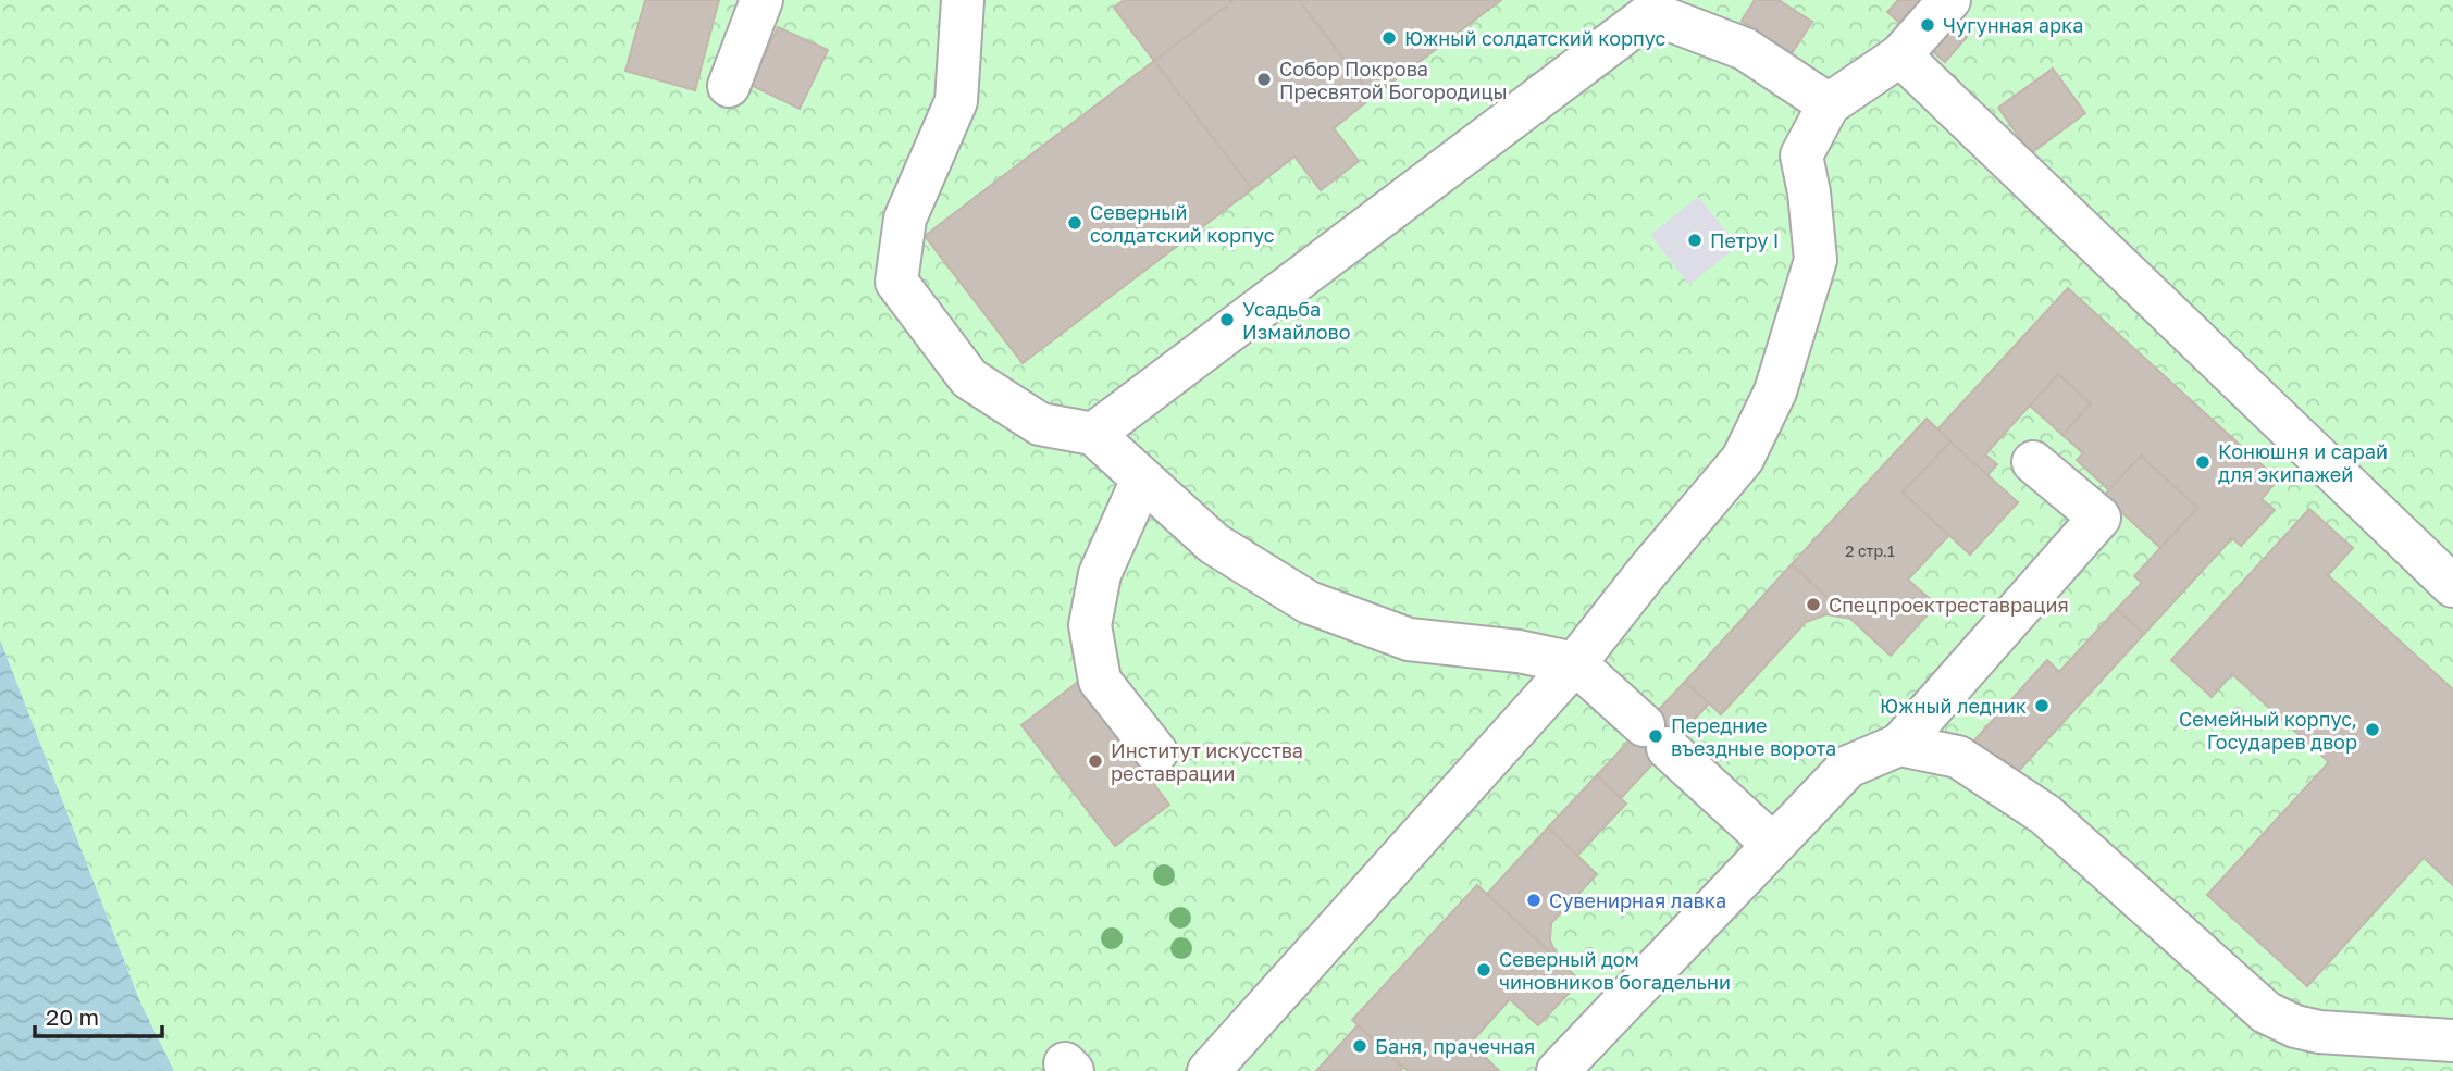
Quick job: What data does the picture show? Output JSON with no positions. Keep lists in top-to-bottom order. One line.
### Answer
{"places":["Чугунная арка","Южный солдатский корпус","Собор Покрова Пресвятой Богородицы","Северный солдатский корпус","Петру I","Усадьба Измайлово","Конюшня и сарай для экипажей","Спецпроектреставрация","Южный ледник","Семейный корпус, Государев двор","Передние въездные ворота","Институт искусства реставрации","Сувенирная лавка","Северный дом чиновников богадельни","Баня, прачечная"],"house_numbers":["2 стр.1"],"scale_bar":"20 m"}
